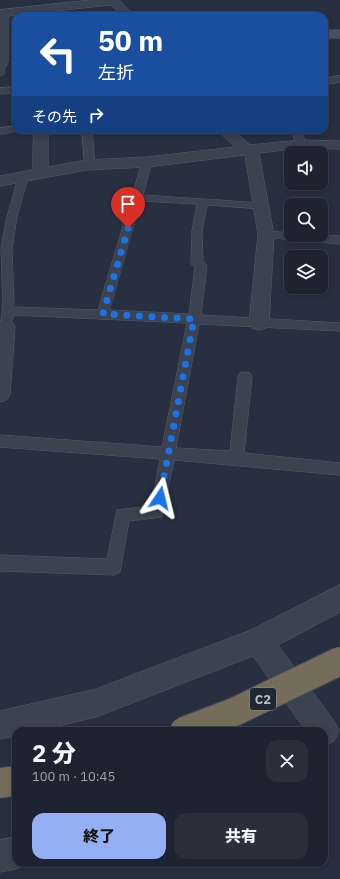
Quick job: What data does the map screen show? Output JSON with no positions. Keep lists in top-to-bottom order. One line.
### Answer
{"streets":{"highway":["C2"]},"page":{"turn":["50 m","左折"],"then":"その先","heading":["2 分","100 m · 10:45"],"buttons":["終了","共有"]}}
